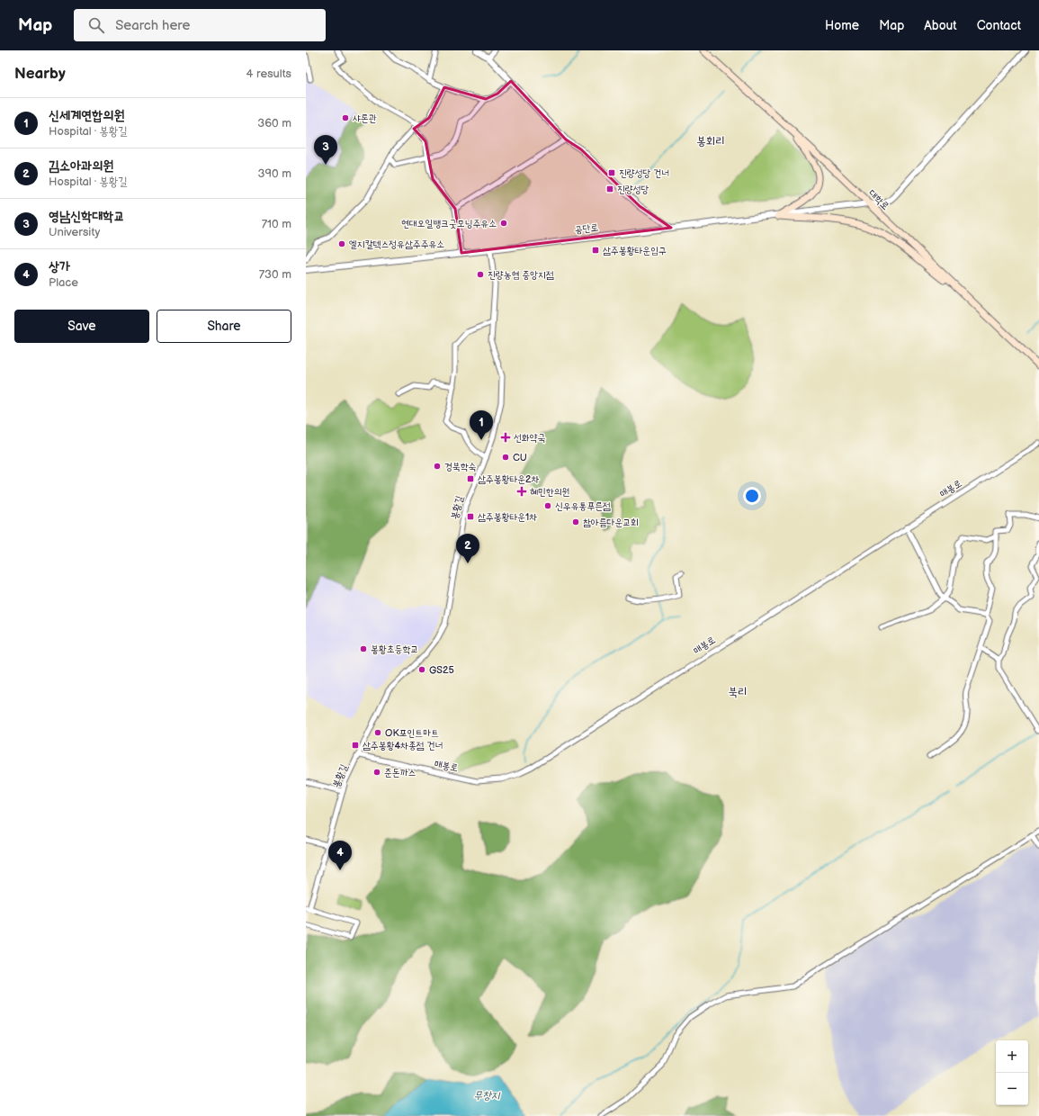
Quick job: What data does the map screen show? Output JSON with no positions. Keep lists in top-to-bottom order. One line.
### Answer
{"streets":{"main road":["대학로"],"street":["공단로","매봉로","봉황길"]},"crossings":[["대학로","공단로"],["공단로","봉황길"],["매봉로","봉황길"]],"districts":["봉회리","북리"],"water":["무창지"],"places":{"other":["샤론관","현대오일뱅크굿모닝주유소","엘지칼텍스정유삼주주유소","진량농협 중앙지점","CU","경북학숙","신우유통푸른점","참아름다운교회","봉황초등학교","GS25","OK포인트마트","준돈까스"],"transit":["진량성당 건너","진량성당","삼주봉황타운입구","삼주봉황타운2차","삼주봉황타운1차","삼주봉황4차종점 건너"],"health":["선화약국","혜민한의원"]},"page":{"header":"Map","search":"Search here","nav":["Home","Map","About","Contact"],"heading":["Nearby","4 results"],"list":[{"mark":"1","name":"신세계연합의원","note":"Hospital · 봉황길","value":"360 m"},{"mark":"2","name":"김소아과의원","note":"Hospital · 봉황길","value":"390 m"},{"mark":"3","name":"영남신학대학교","note":"University","value":"710 m"},{"mark":"4","name":"상가","note":"Place","value":"730 m"}],"pins":["3","1","2","4"],"buttons":["Save","Share"],"map_buttons":["+","−"]}}
